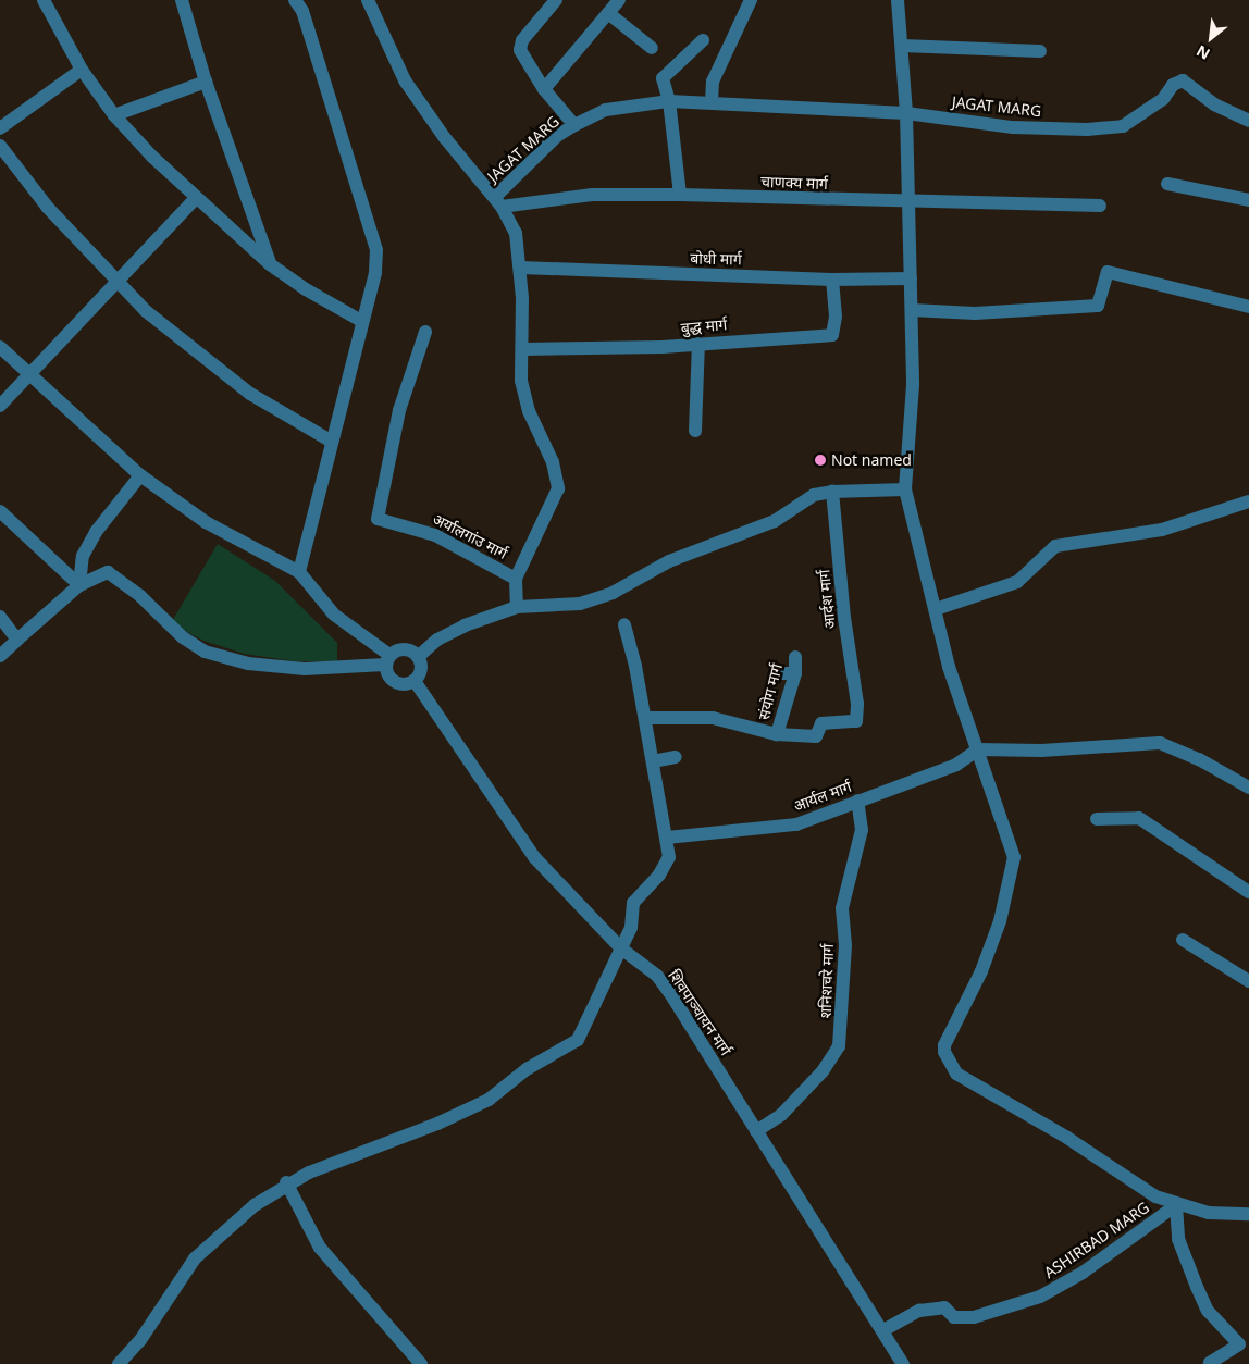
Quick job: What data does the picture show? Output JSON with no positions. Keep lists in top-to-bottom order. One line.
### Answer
{"streets":{"street":["JAGAT MARG","चाणक्य मार्ग","बोधी मार्ग","बुद्ध मार्ग","अर्यालगांउ मार्ग","आर्दश मार्ग","संयोग मार्ग","आर्यल मार्ग","शनिशचरे मार्ग","शिवपाञ्चायन मार्ग","ASHIRBAD MARG"]},"crossings":[["JAGAT MARG","चाणक्य मार्ग"],["बोधी मार्ग","बुद्ध मार्ग"],["आर्दश मार्ग","संयोग मार्ग"],["आर्यल मार्ग","शनिशचरे मार्ग"],["शनिशचरे मार्ग","शिवपाञ्चायन मार्ग"],["शिवपाञ्चायन मार्ग","ASHIRBAD MARG"]],"places":["Not named"],"north":"bottom left"}
